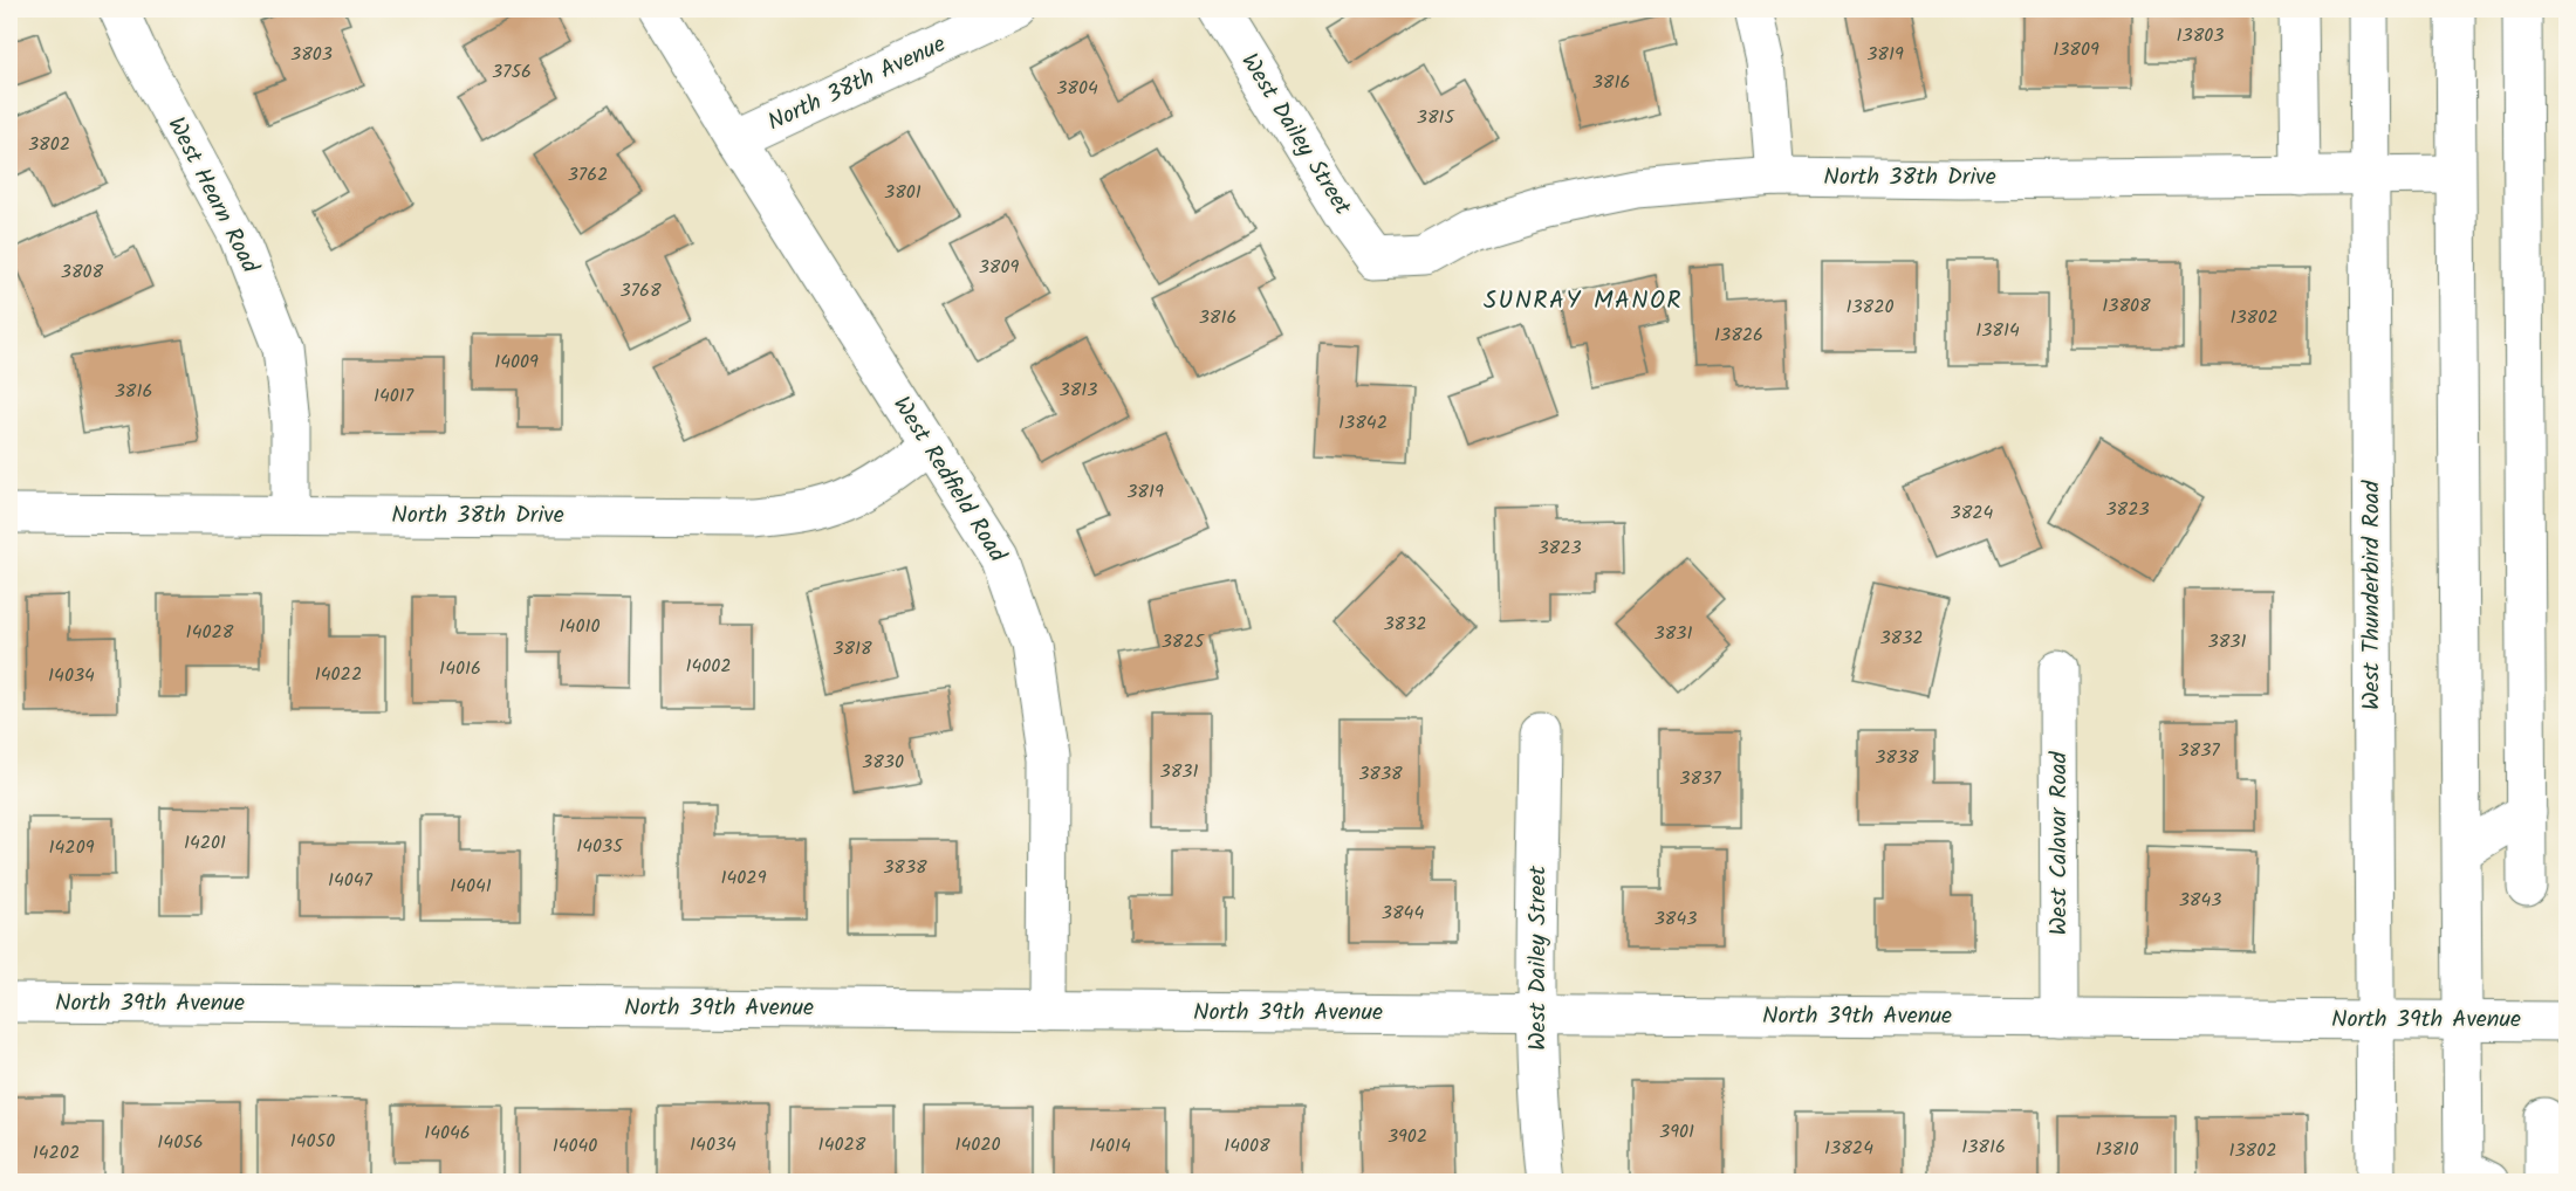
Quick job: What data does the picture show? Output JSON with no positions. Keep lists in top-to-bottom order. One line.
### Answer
{"streets":{"street":["North 38th Avenue","West Dailey Street","North 38th Drive","West Hearn Road","West Redfield Road","West Thunderbird Road","West Calavar Road","North 39th Avenue"]},"crossings":[["North 38th Avenue","West Redfield Road"],["West Dailey Street","North 38th Drive"],["West Dailey Street","North 39th Avenue"],["North 38th Drive","West Hearn Road"],["North 38th Drive","West Redfield Road"],["North 38th Drive","West Thunderbird Road"],["West Redfield Road","North 39th Avenue"],["West Thunderbird Road","North 39th Avenue"],["West Calavar Road","North 39th Avenue"]],"districts":["SUNRAY MANOR"],"house_numbers":["13803","13809","3803","3819","3756","3816","3804","3815","3802","3762","3801","3809","3808","3768","13808","13820","3816","13802","13814","13826","14009","3813","3816","14017","13842","3819","3823","3824","3823","3832","14010","14028","3831","3832","3825","3831","3818","14002","14016","14022","14034","3837","3838","3830","3831","3838","3837","14201","14035","14209","3838","14029","14047","14041","3843","3844","3843","3901","14046","3902","14050","14056","14034","14028","14020","14040","14014","14008","13816","13824","13810","13802","14202"]}
